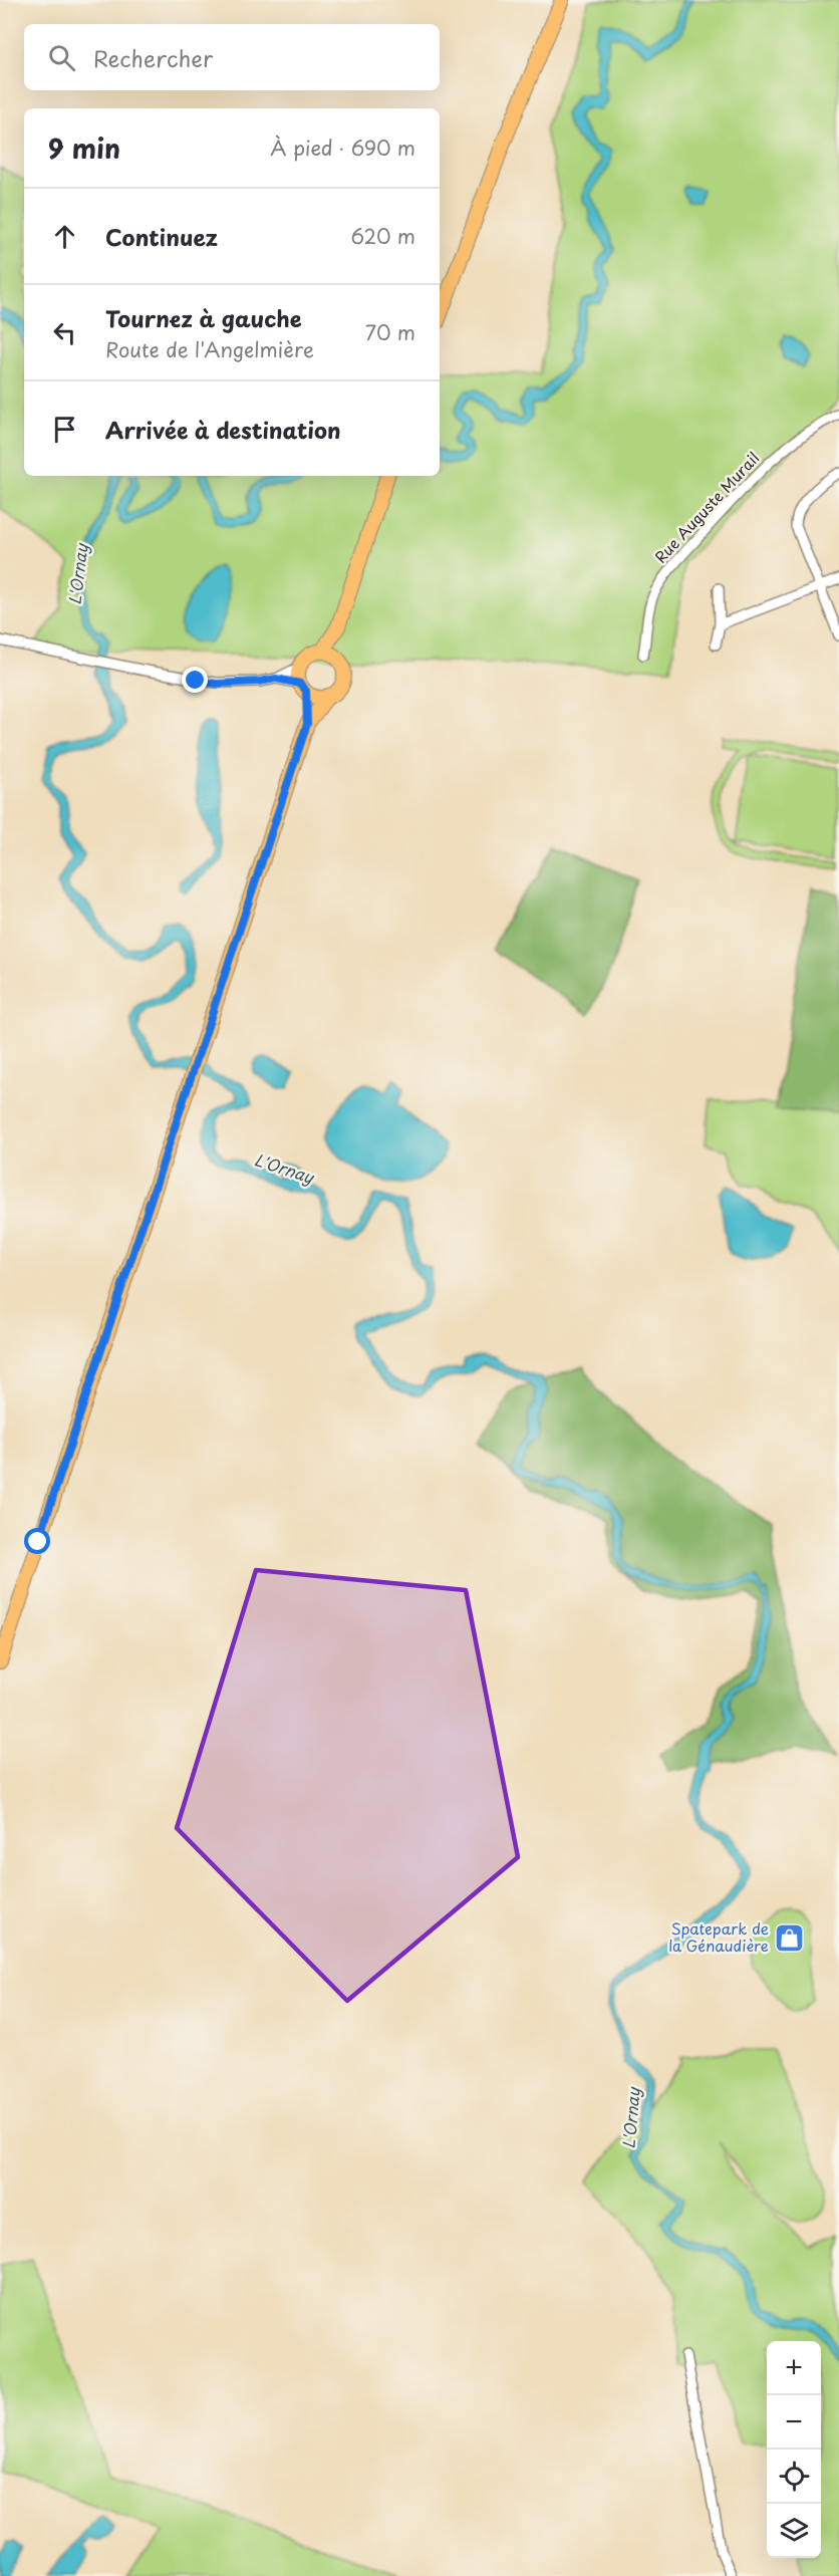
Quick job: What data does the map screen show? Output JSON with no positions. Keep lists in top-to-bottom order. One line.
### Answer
{"streets":{"street":["Rue Auguste Murail"]},"water":["L'Ornay"],"places":{"shop":["Spatepark de la Génaudière"]},"page":{"search":"Rechercher","heading":["9 min","À pied · 690 m"],"list":[["Continuez","620 m"],["Tournez à gauche","Route de l'Angelmière","70 m"],"Arrivée à destination"],"map_buttons":["+","−"]}}
